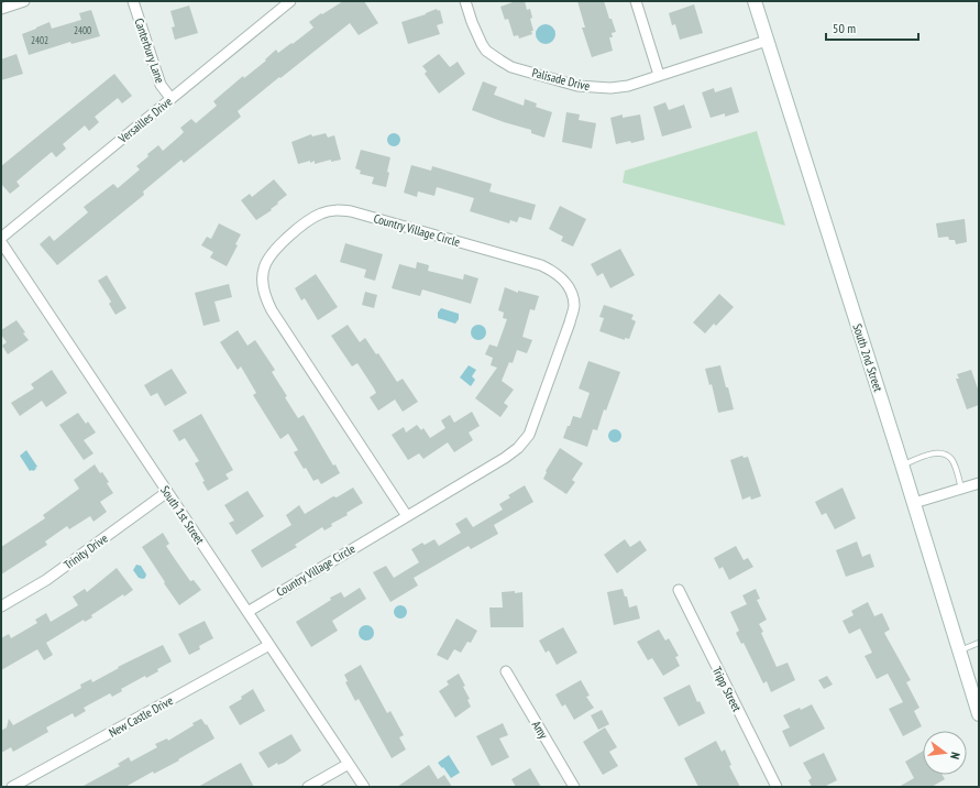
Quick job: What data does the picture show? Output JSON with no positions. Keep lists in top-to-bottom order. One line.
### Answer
{"streets":{"main road":["South 2nd Street"],"street":["Canterbury Lane","Palisade Drive","Versailles Drive","Country Village Circle","South 1st Street","Trinity Drive","Tripp Street","New Castle Drive","Amy"]},"crossings":[["Canterbury Lane","Versailles Drive"],["Palisade Drive","South 2nd Street"],["Country Village Circle","South 1st Street"],["South 1st Street","Trinity Drive"],["South 1st Street","New Castle Drive"]],"house_numbers":["2400","2402"],"scale_bar":"50 m","north":"right"}
